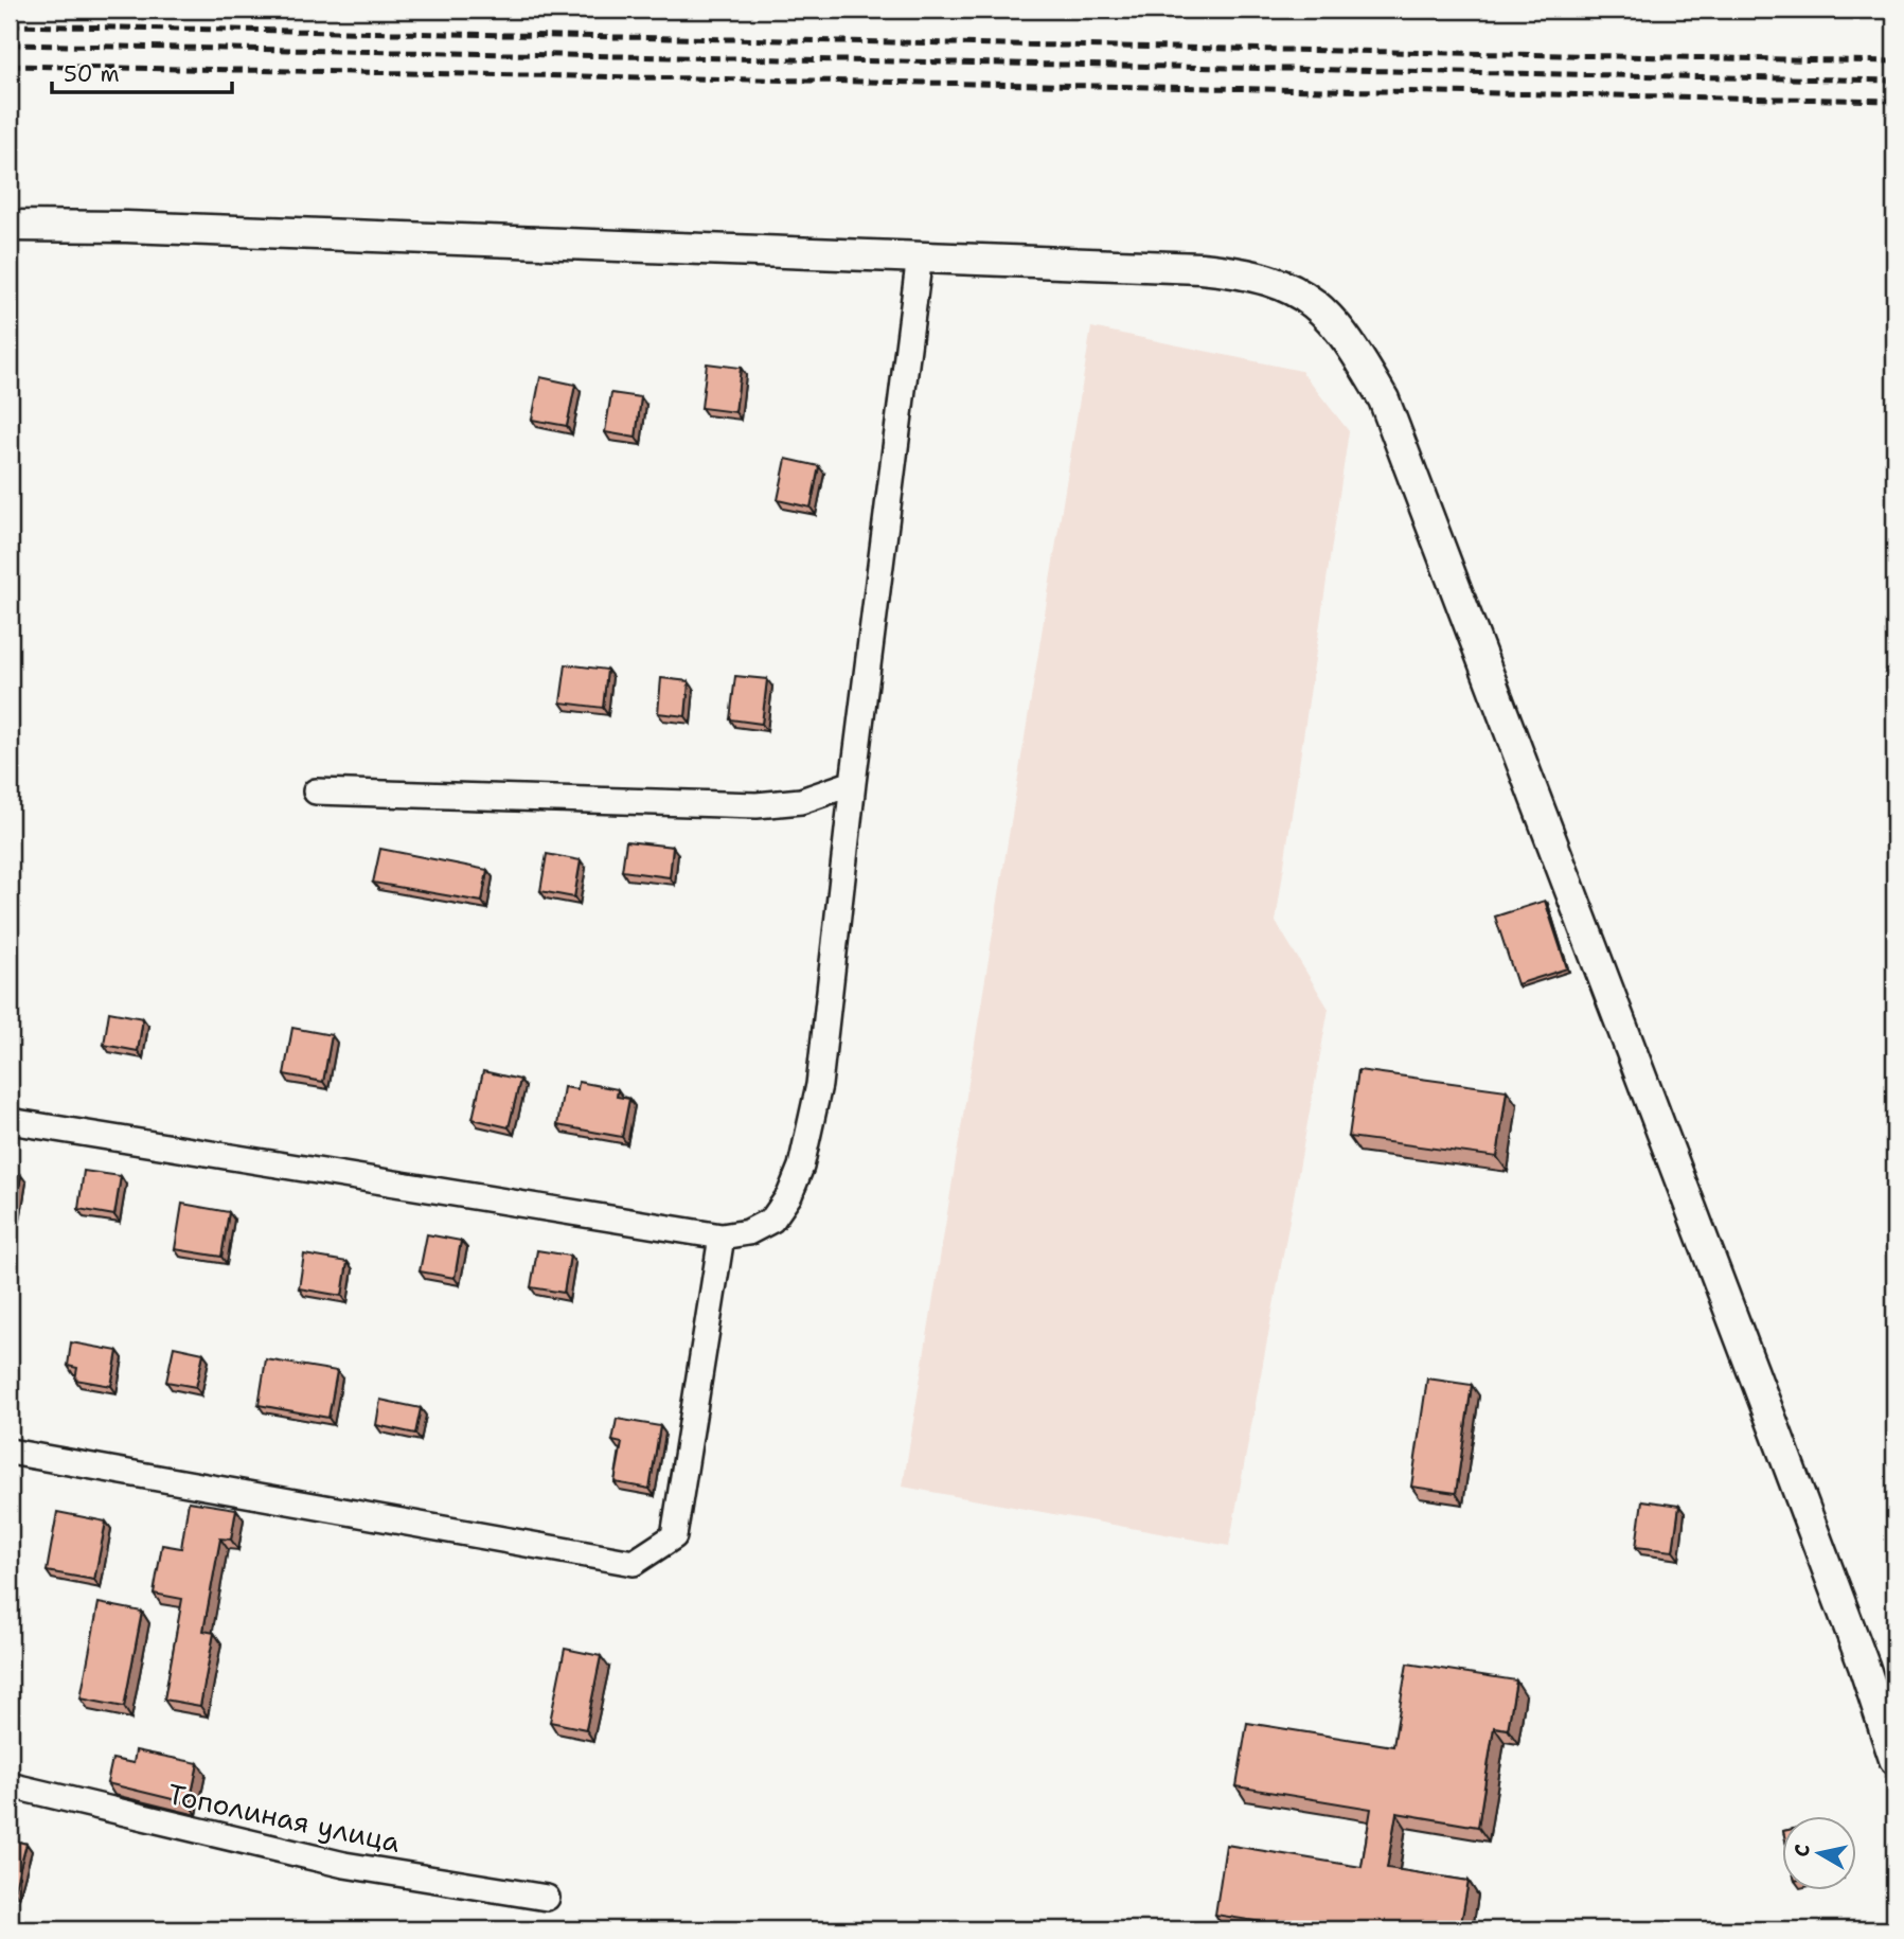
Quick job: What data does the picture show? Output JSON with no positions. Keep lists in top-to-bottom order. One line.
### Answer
{"streets":{"street":["Тополиная улица"]},"scale_bar":"50 m","north":"left"}
